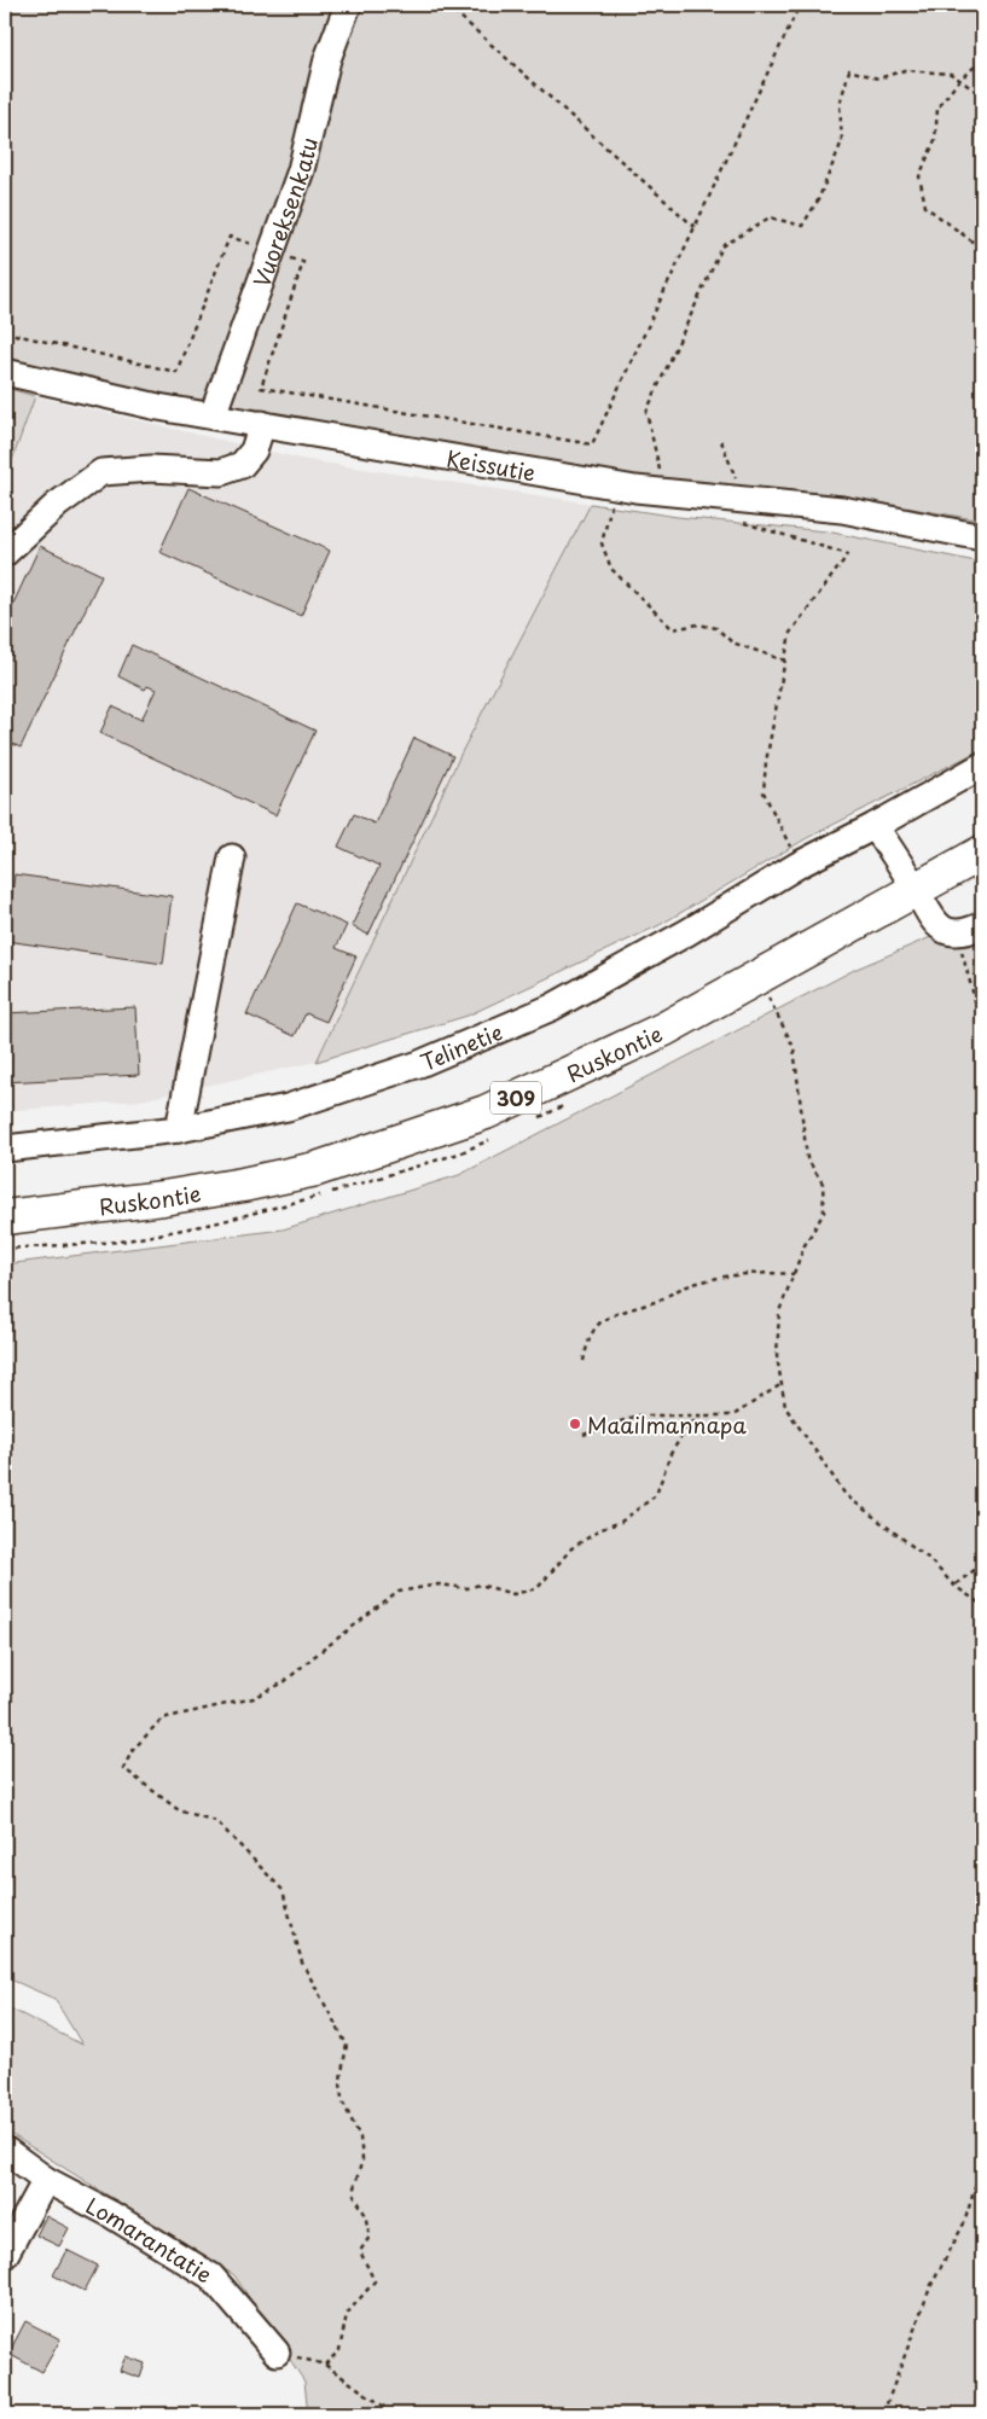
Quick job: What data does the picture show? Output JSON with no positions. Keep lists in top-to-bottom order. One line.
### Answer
{"streets":{"main road":["Ruskontie","309"],"street":["Vuoreksenkatu","Keissutie","Telinetie","Lomarantatie"]},"crossings":[["Vuoreksenkatu","Keissutie"]],"places":["Maailmannapa"]}
